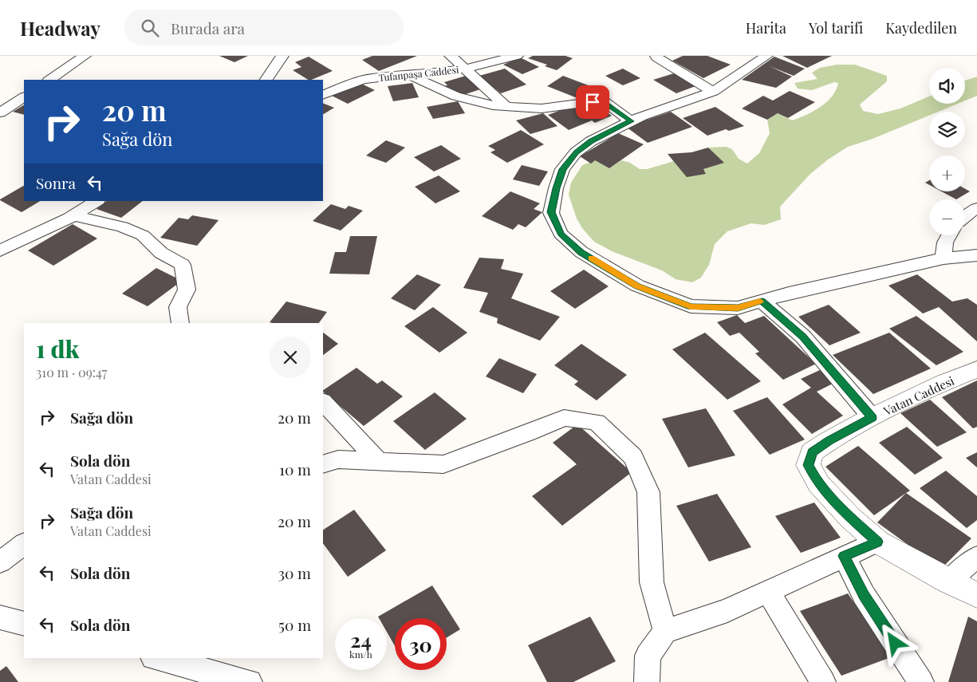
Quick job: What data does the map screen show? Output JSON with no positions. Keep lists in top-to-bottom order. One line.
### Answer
{"streets":{"street":["Tufanpaşa Caddesi","Vatan Caddesi"]},"page":{"header":"Headway","search":"Burada ara","nav":["Harita","Yol tarifi","Kaydedilen"],"map_buttons":["+","−"],"turn":["20 m","Sağa dön"],"then":"Sonra","heading":["1 dk","310 m · 09:47"],"list":[{"name":"Sağa dön","value":"20 m"},{"name":"Sola dön","note":"Vatan Caddesi","value":"10 m"},{"name":"Sağa dön","note":"Vatan Caddesi","value":"20 m"},{"name":"Sola dön","value":"30 m"},{"name":"Sola dön","value":"50 m"}],"speed":"24 km/h","limit":"30"}}
